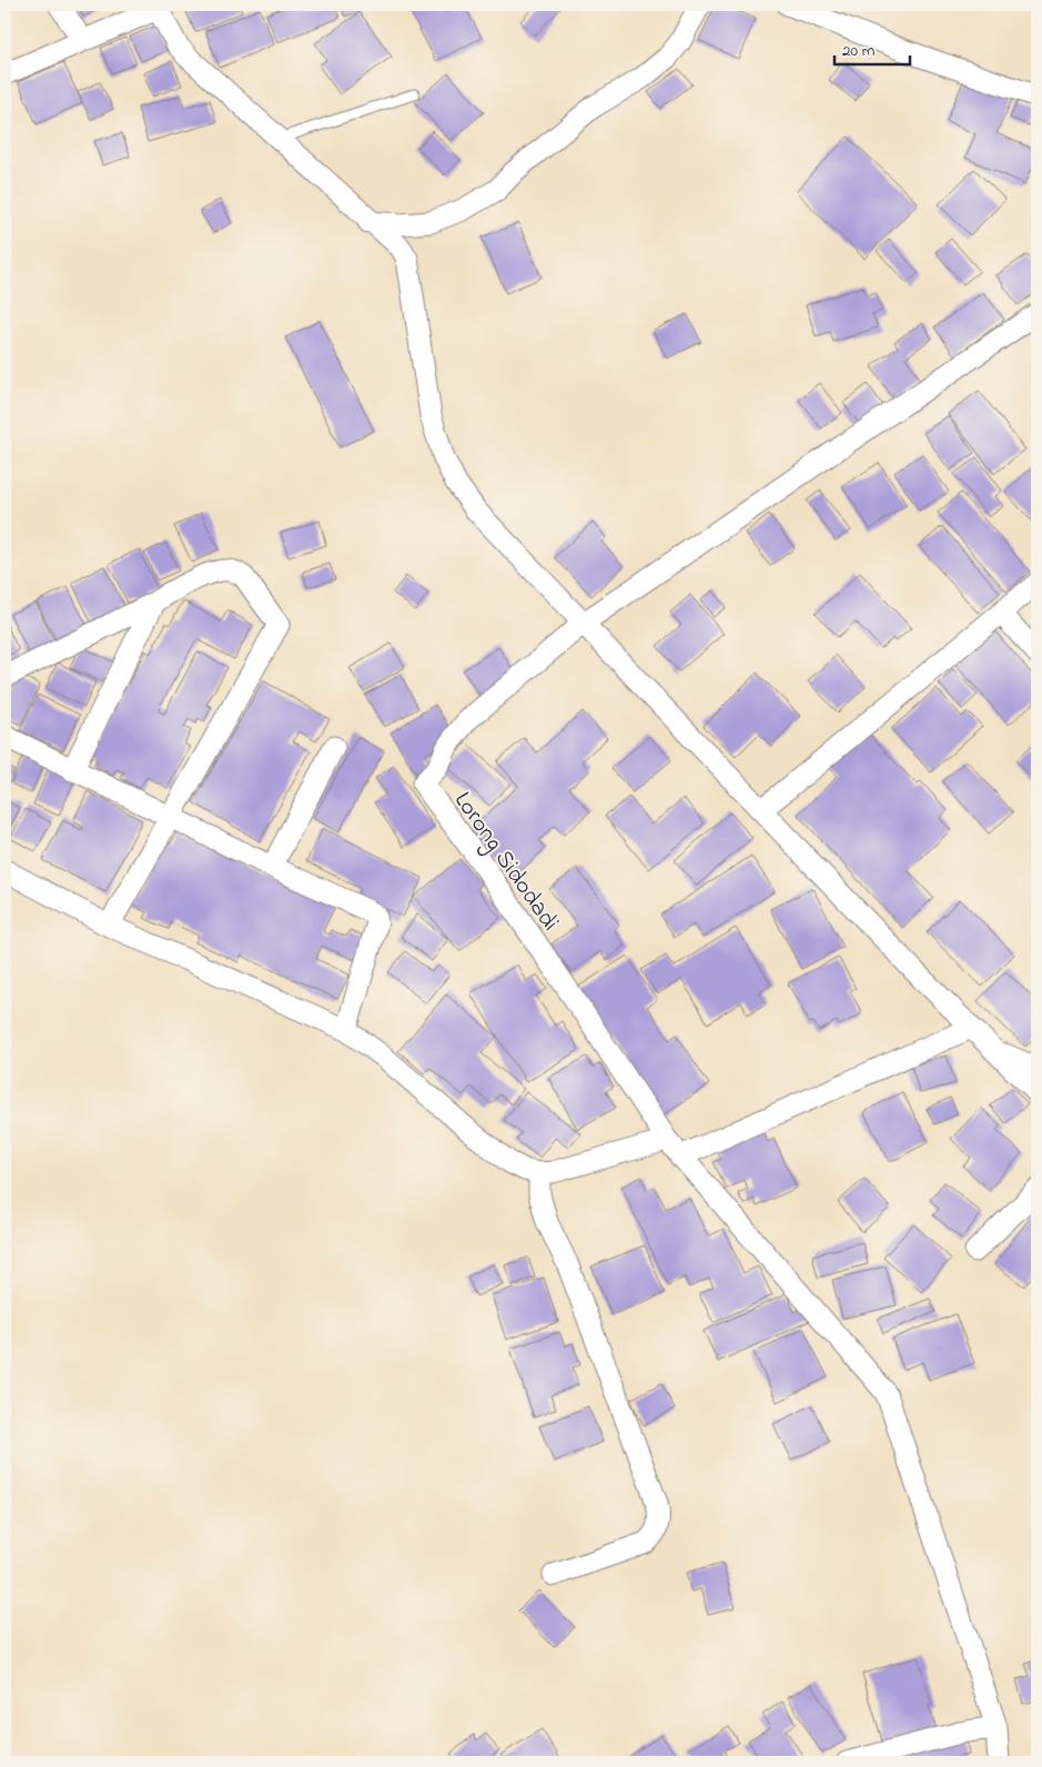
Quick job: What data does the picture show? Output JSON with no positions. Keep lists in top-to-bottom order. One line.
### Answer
{"streets":{"street":["Lorong Sidodadi"]},"scale_bar":"20 m"}
